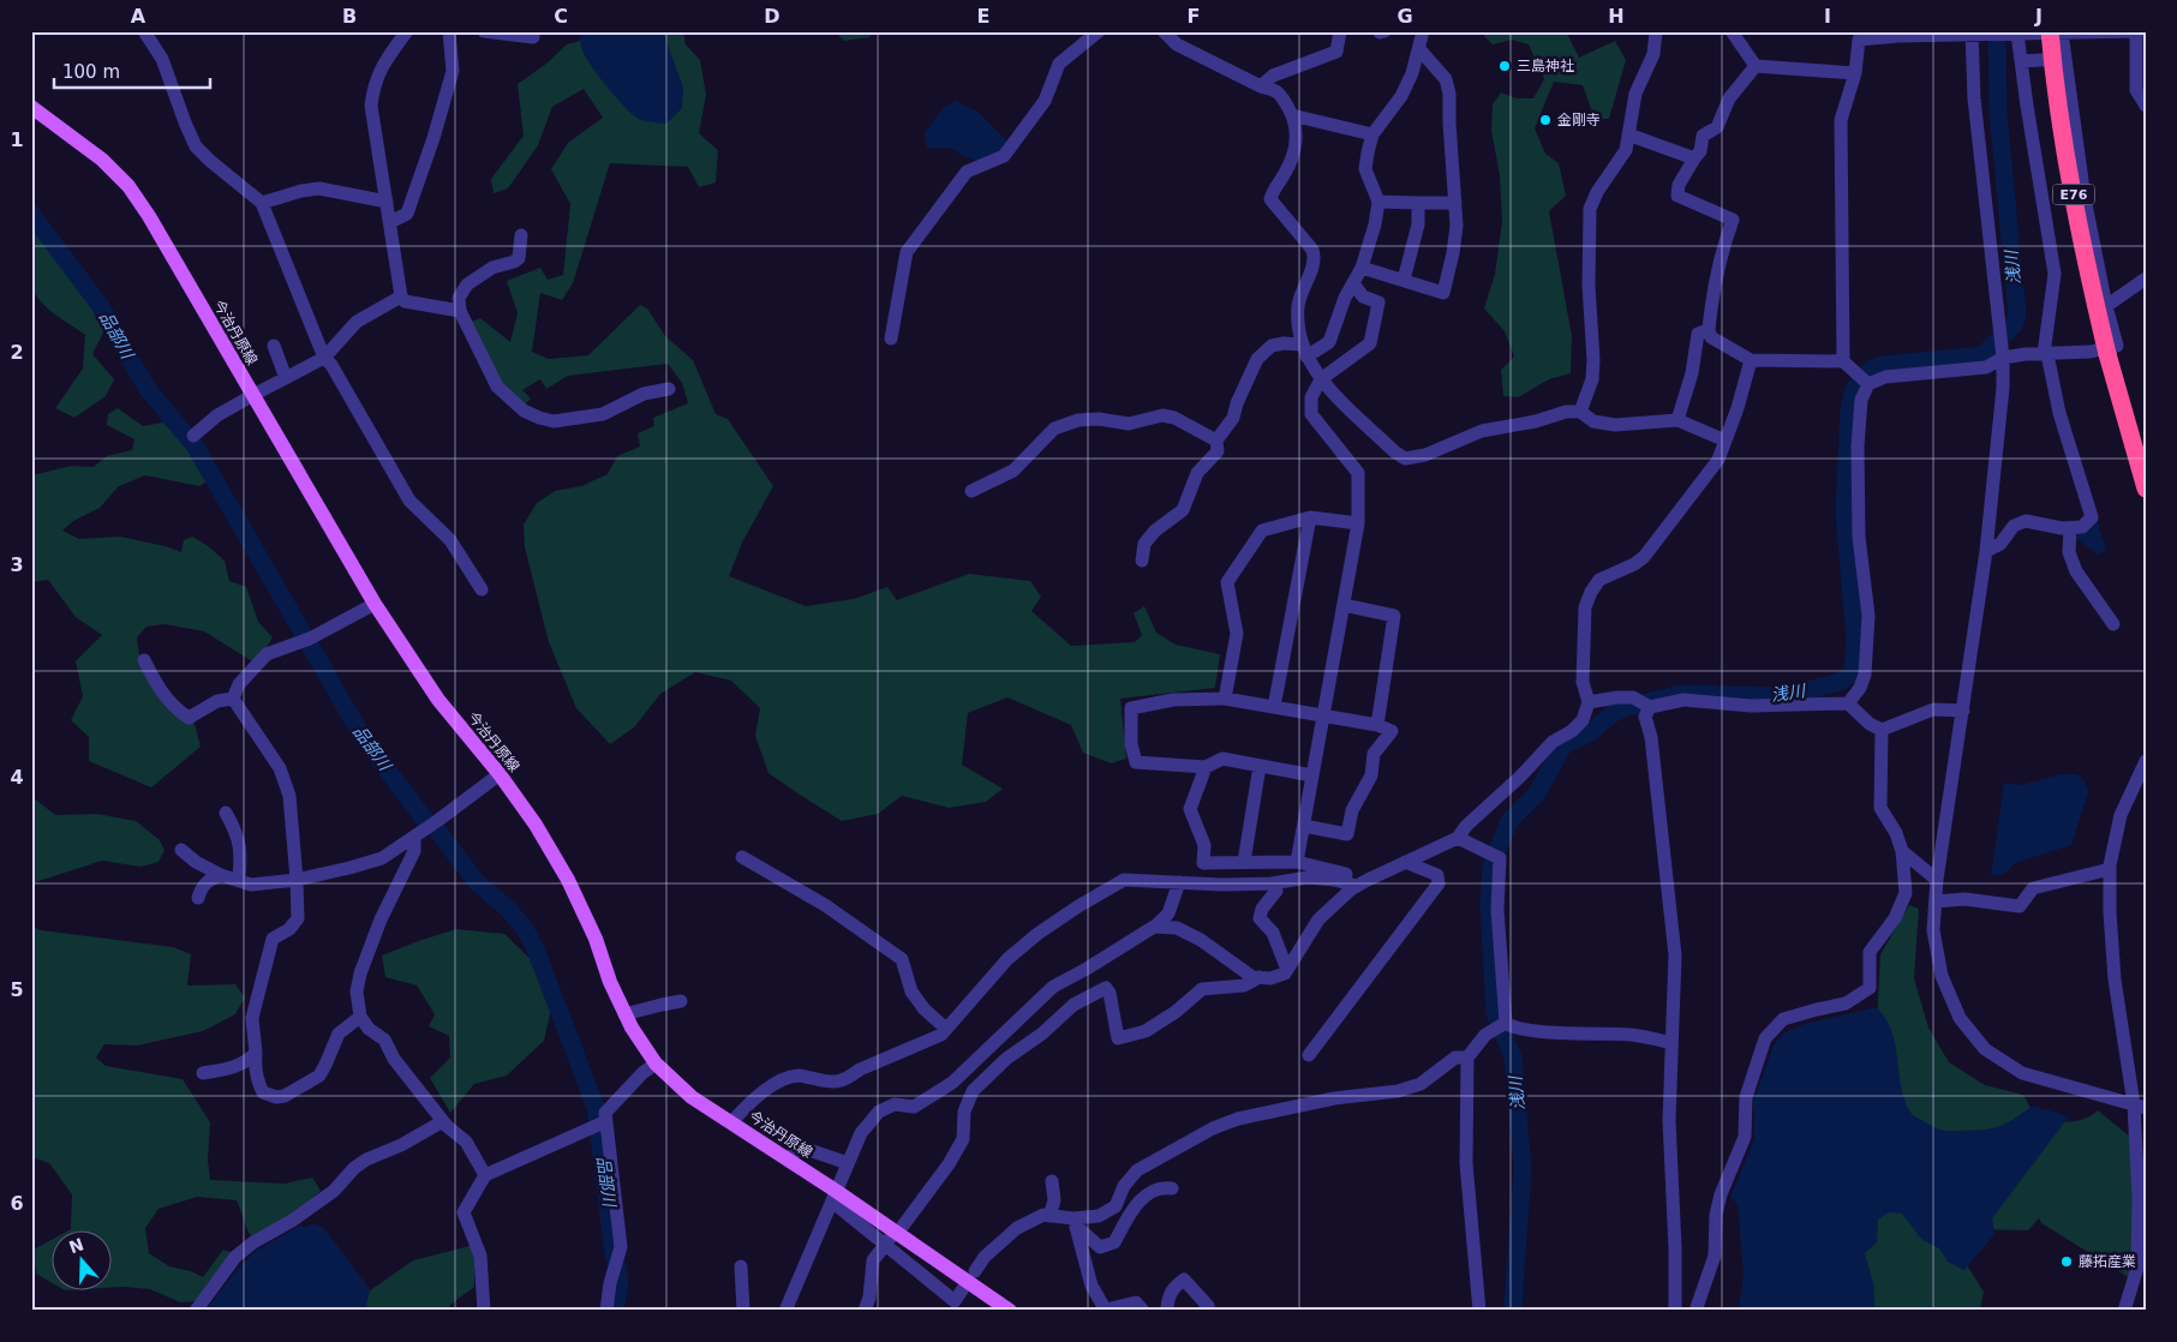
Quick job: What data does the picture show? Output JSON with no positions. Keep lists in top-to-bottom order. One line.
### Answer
{"streets":{"highway":["E76"],"main road":["今治丹原線"]},"water":["浅川","品部川"],"places":["三島神社","金剛寺","藤拓産業"],"scale_bar":"100 m","north":"top","grid":{"columns":["A","B","C","D","E","F","G","H","I","J"],"rows":["1","2","3","4","5","6"]}}
